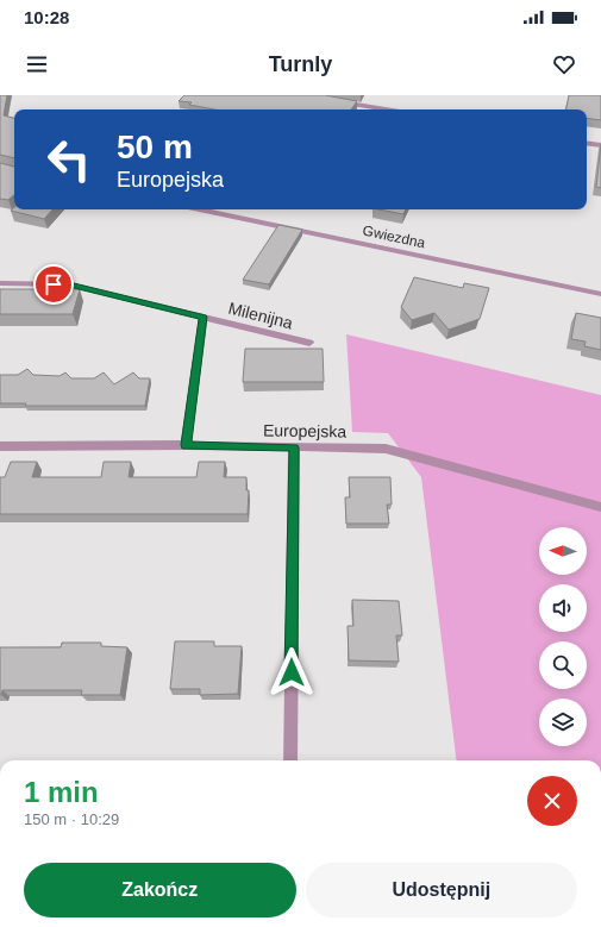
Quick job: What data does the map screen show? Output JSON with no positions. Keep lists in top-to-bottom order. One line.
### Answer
{"streets":{"street":["Gwiezdna","Milenijna","Europejska"]},"crossings":[["Milenijna","Europejska"]],"north":"left","page":{"status":"10:28","header":"Turnly","turn":["50 m","Europejska"],"heading":["1 min","150 m · 10:29"],"buttons":["Zakończ","Udostępnij"]}}
